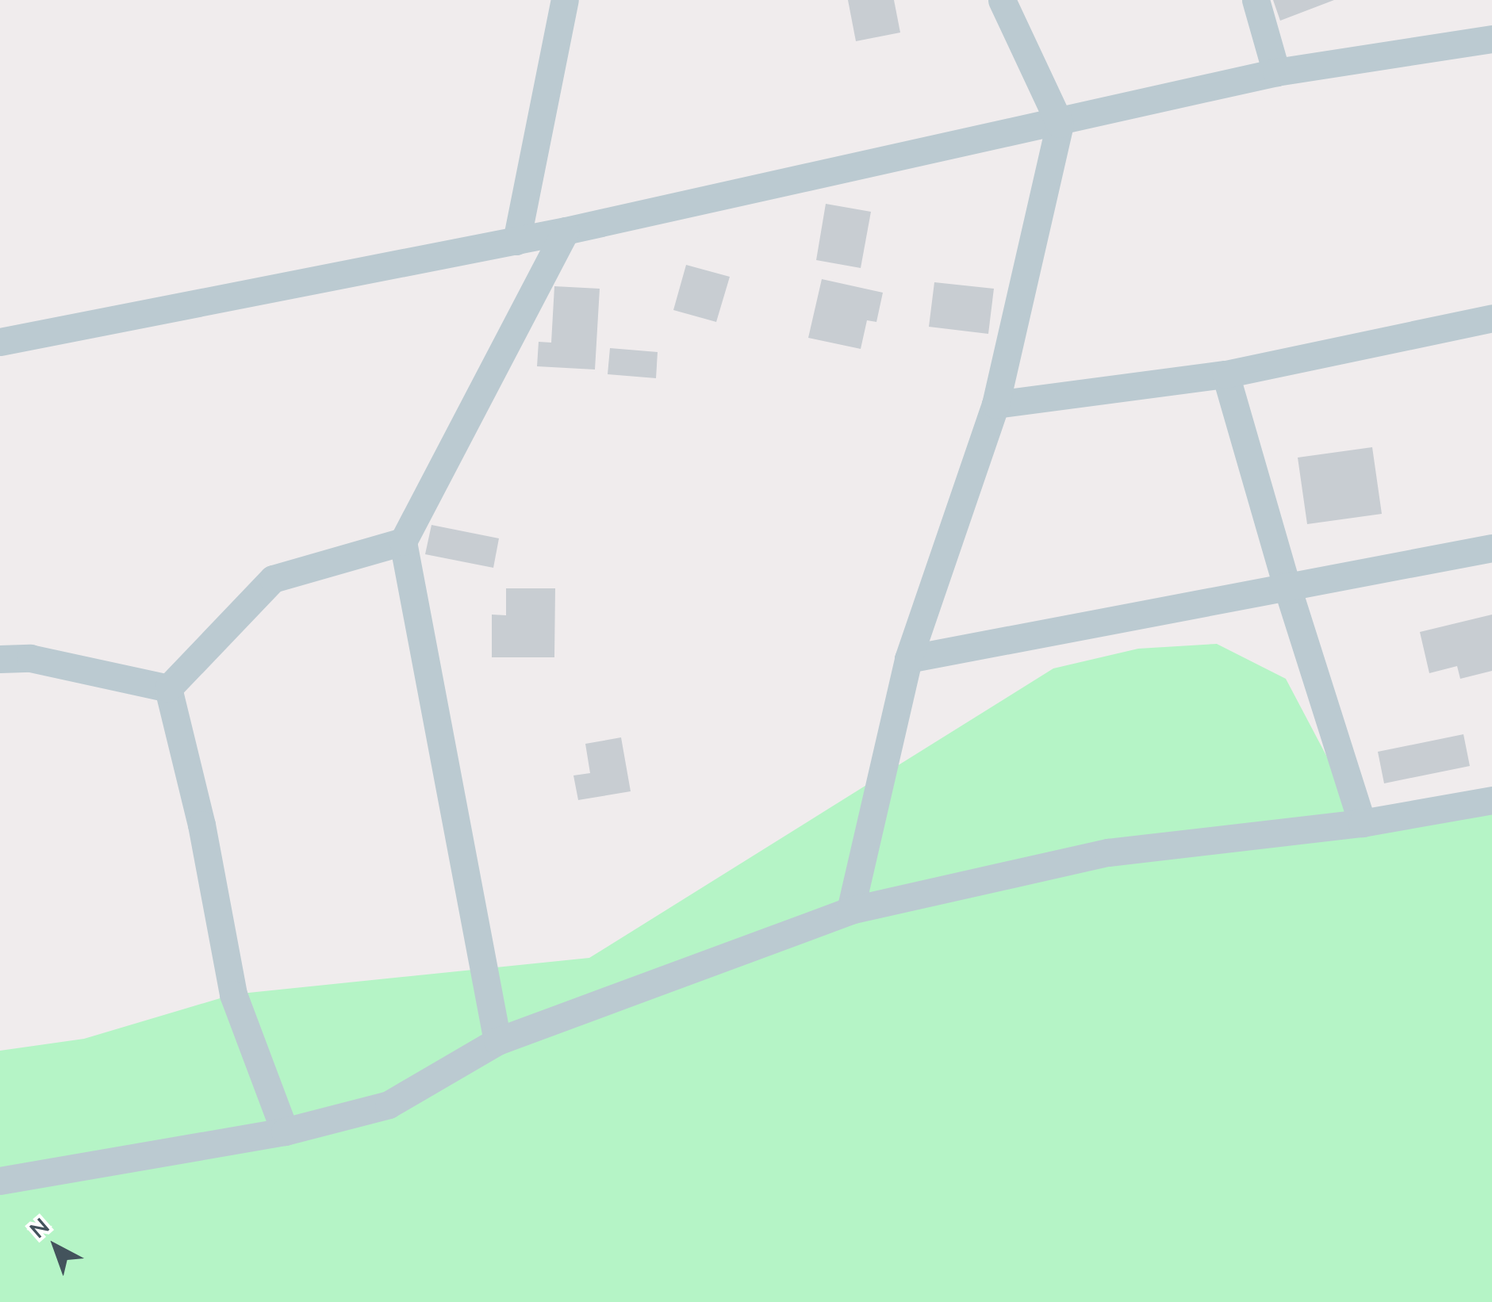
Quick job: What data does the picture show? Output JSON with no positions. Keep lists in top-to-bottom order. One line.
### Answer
{"north":"top left"}
